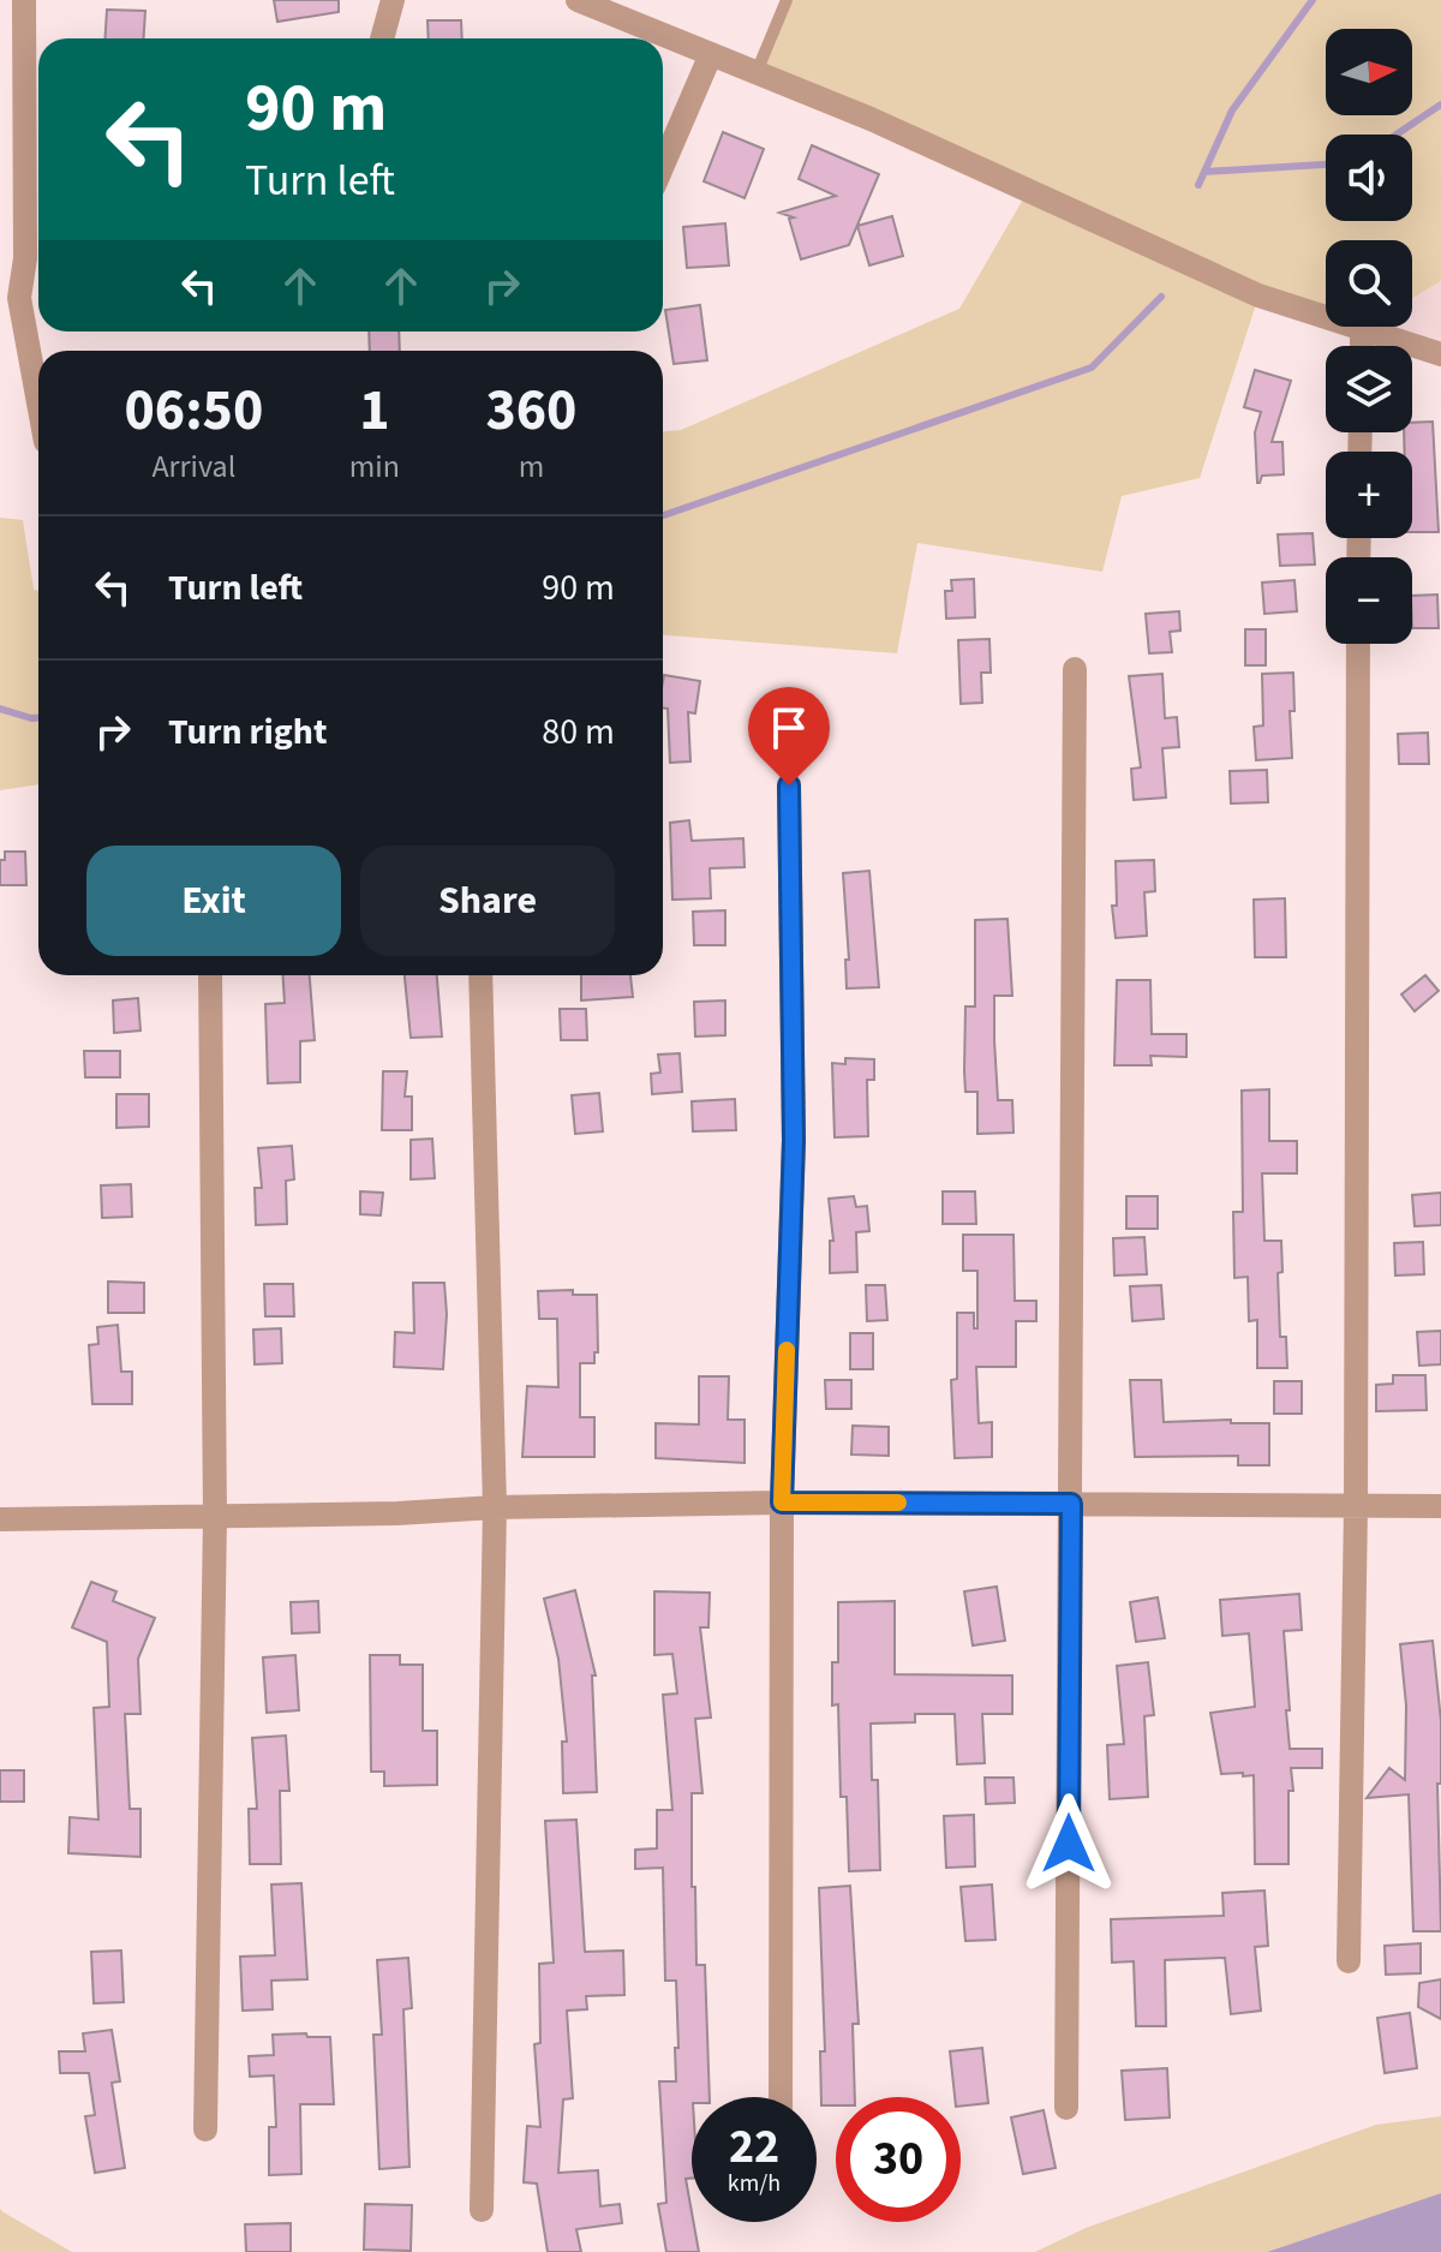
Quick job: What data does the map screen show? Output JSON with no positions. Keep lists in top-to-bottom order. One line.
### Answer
{"north":"right","page":{"map_buttons":["+","−"],"turn":["90 m","Turn left"],"eta":["06:50","Arrival","1","min","360","m"],"list":[{"name":"Turn left","value":"90 m"},{"name":"Turn right","value":"80 m"}],"buttons":["Exit","Share"],"speed":"22 km/h","limit":"30"}}
